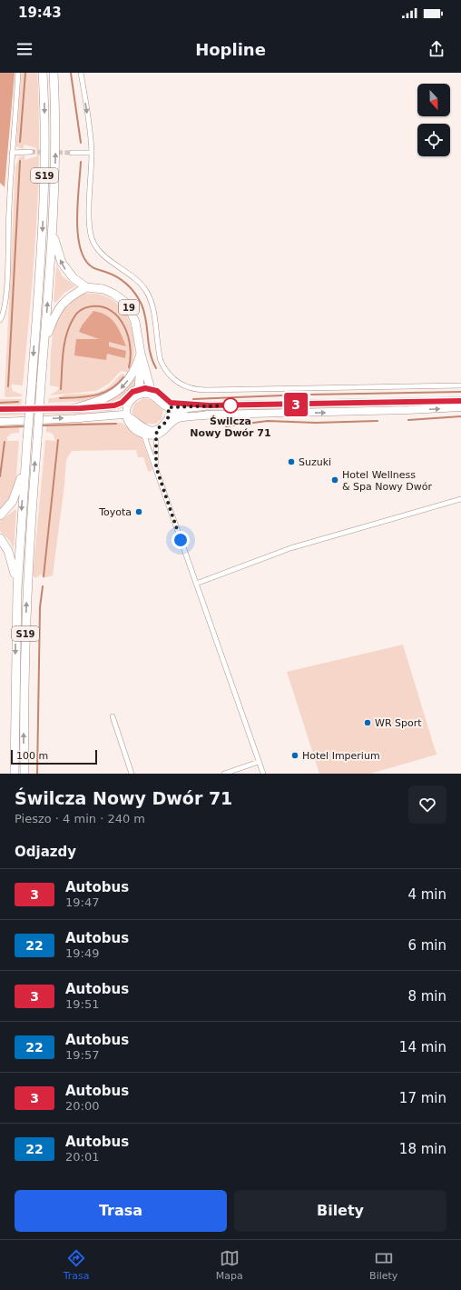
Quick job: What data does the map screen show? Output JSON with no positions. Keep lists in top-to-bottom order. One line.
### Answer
{"streets":{"highway":["S19","19"]},"places":["Świlcza Nowy Dwór 71","Suzuki","Hotel Wellness & Spa Nowy Dwór","Toyota","WR Sport","Hotel Imperium"],"lines":["bus line 3"],"scale_bar":"100 m","north":"bottom","page":{"status":"19:43","header":"Hopline","on_map":"3","scale":"100 m","heading":[["Świlcza Nowy Dwór 71","Pieszo · 4 min · 240 m"],"Odjazdy"],"list":[{"mark":"3","name":"Autobus","note":"19:47","value":"4 min"},{"mark":"22","name":"Autobus","note":"19:49","value":"6 min"},{"mark":"3","name":"Autobus","note":"19:51","value":"8 min"},{"mark":"22","name":"Autobus","note":"19:57","value":"14 min"},{"mark":"3","name":"Autobus","note":"20:00","value":"17 min"},{"mark":"22","name":"Autobus","note":"20:01","value":"18 min"}],"buttons":["Trasa","Bilety"],"tabs":["Trasa","Mapa","Bilety"]}}
